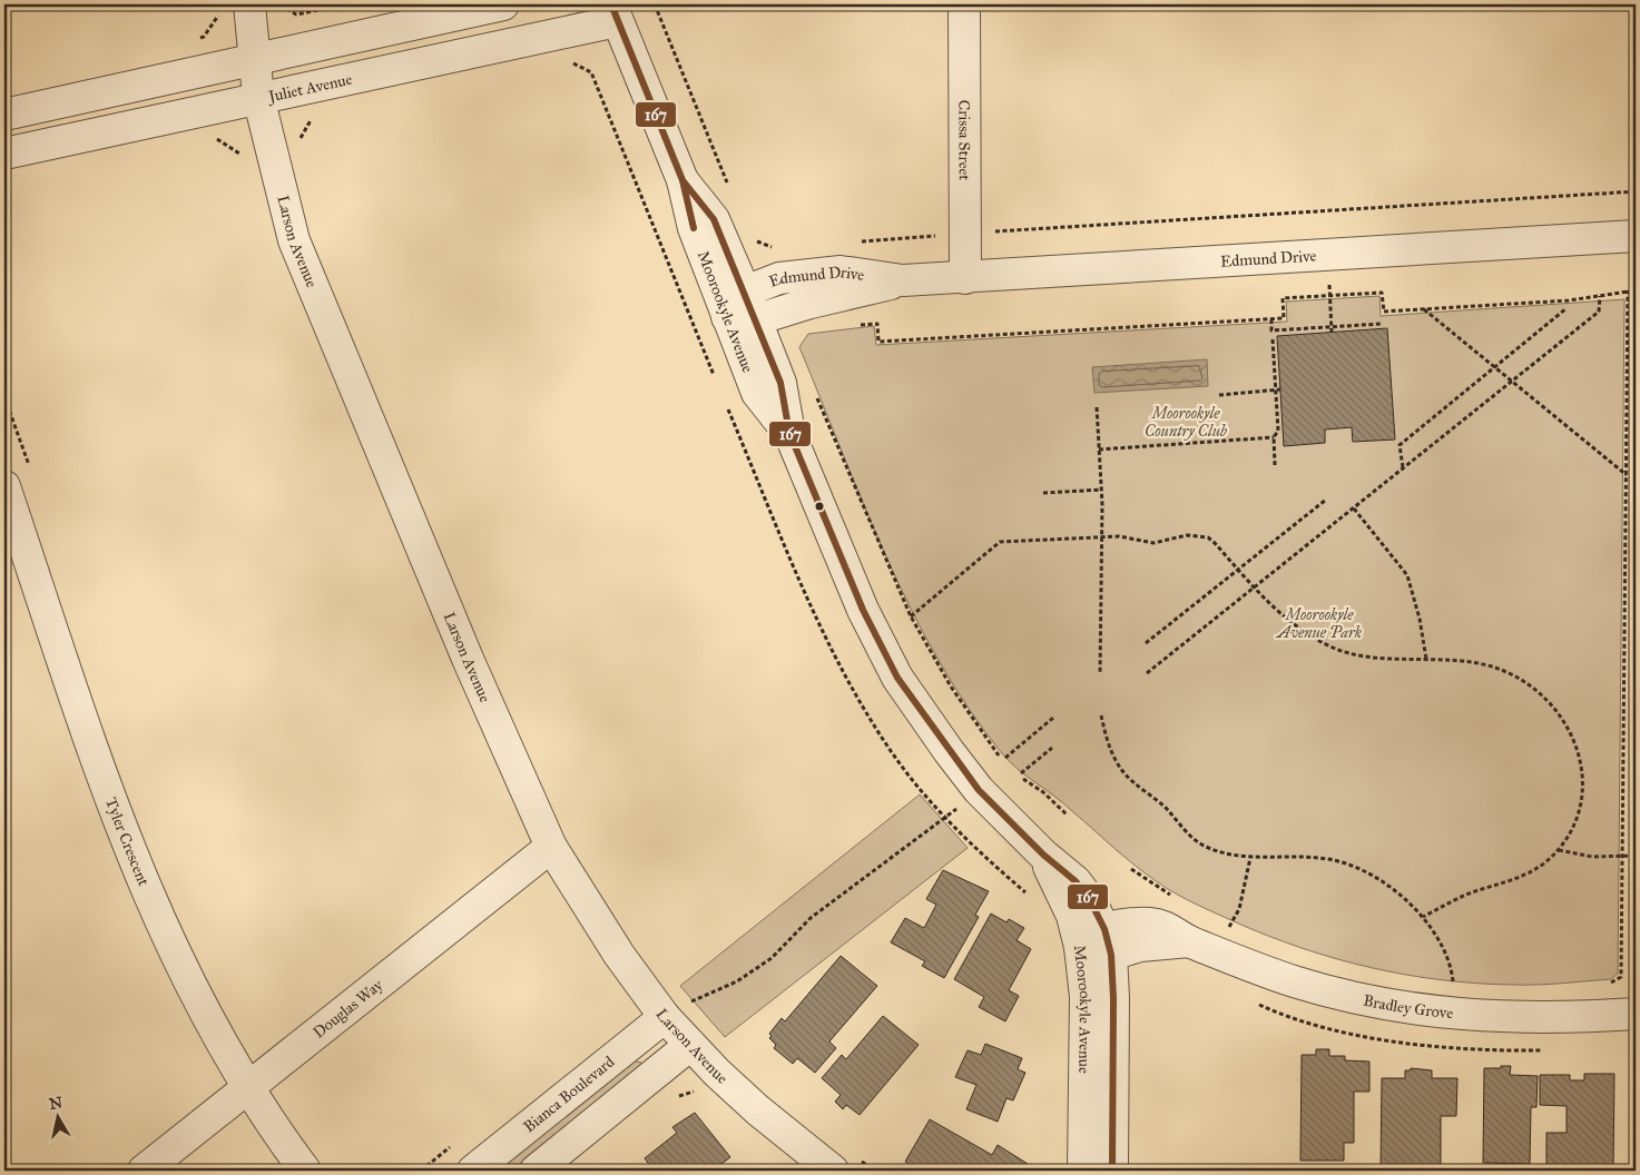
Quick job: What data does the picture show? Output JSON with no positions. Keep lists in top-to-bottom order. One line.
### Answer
{"streets":{"street":["Juliet Avenue","Crissa Street","Larson Avenue","Edmund Drive","Moorookyle Avenue","Tyler Crescent","Bradley Grove","Douglas Way","Bianca Boulevard"]},"crossings":[["Juliet Avenue","Larson Avenue"],["Juliet Avenue","Moorookyle Avenue"],["Crissa Street","Edmund Drive"],["Larson Avenue","Douglas Way"],["Larson Avenue","Bianca Boulevard"],["Edmund Drive","Moorookyle Avenue"],["Moorookyle Avenue","Bradley Grove"],["Tyler Crescent","Douglas Way"]],"parks":["Moorookyle Country Club","Moorookyle Avenue Park"],"lines":["transit line 167"],"north":"top"}
